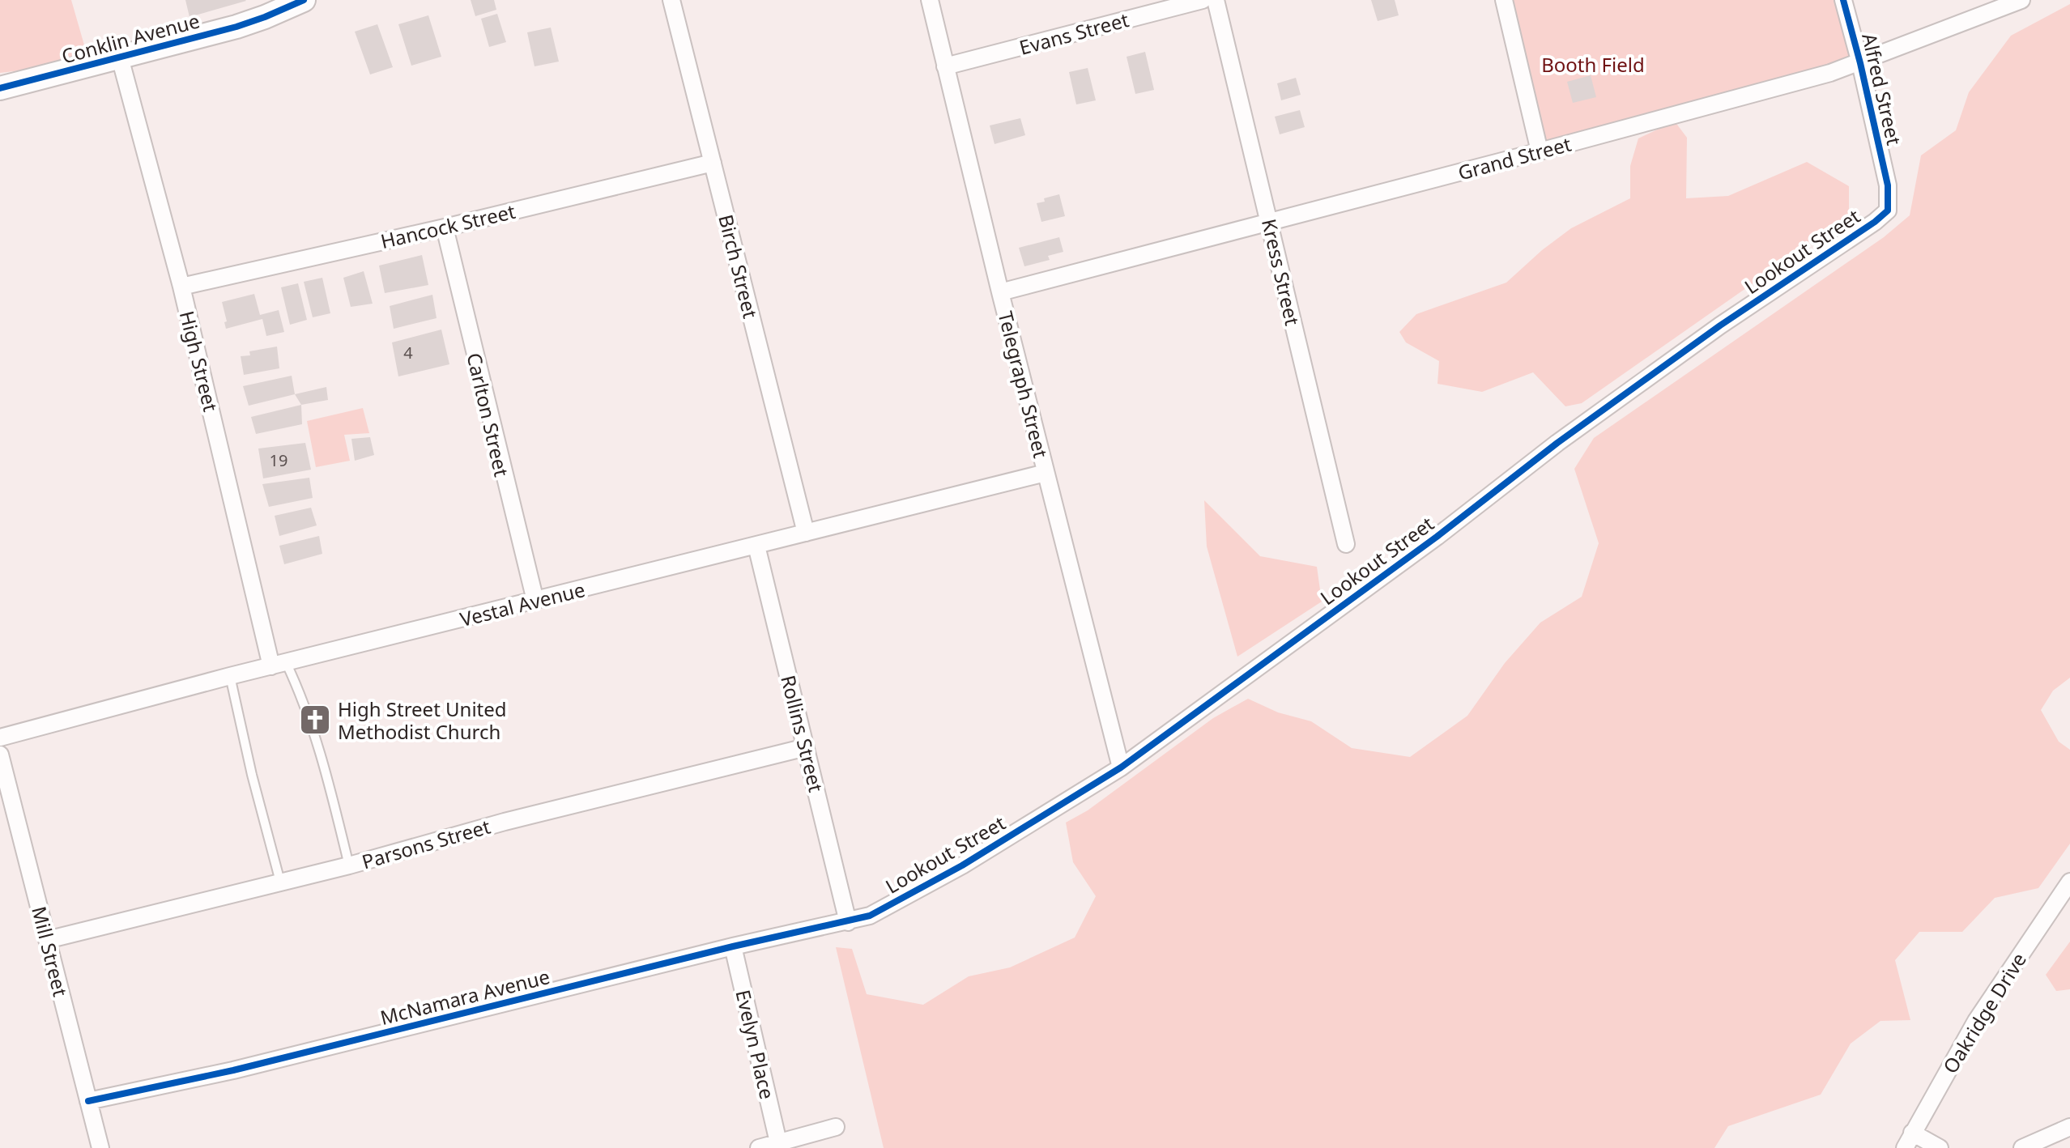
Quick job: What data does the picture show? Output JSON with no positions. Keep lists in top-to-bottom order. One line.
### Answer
{"streets":{"main road":["Conklin Avenue"],"street":["Evans Street","Alfred Street","Grand Street","Hancock Street","Lookout Street","Birch Street","Kress Street","High Street","Telegraph Street","Carlton Street","Vestal Avenue","Rollins Street","Parsons Street","Mill Street","McNamara Avenue","Oakridge Drive","Evelyn Place"]},"crossings":[["Evans Street","Telegraph Street"],["Conklin Avenue","High Street"],["Alfred Street","Grand Street"],["Alfred Street","Lookout Street"],["Grand Street","Kress Street"],["Grand Street","Telegraph Street"],["Hancock Street","Birch Street"],["Hancock Street","High Street"],["Hancock Street","Carlton Street"],["Lookout Street","Telegraph Street"],["Lookout Street","Rollins Street"],["Lookout Street","McNamara Avenue"],["Birch Street","Vestal Avenue"],["High Street","Vestal Avenue"],["Telegraph Street","Vestal Avenue"],["Carlton Street","Vestal Avenue"],["Vestal Avenue","Rollins Street"],["Rollins Street","Parsons Street"],["Rollins Street","McNamara Avenue"],["Parsons Street","Mill Street"],["Mill Street","McNamara Avenue"],["McNamara Avenue","Evelyn Place"]],"parks":["Booth Field"],"places":{"church":["High Street United Methodist Church"]},"house_numbers":["4","19"]}
